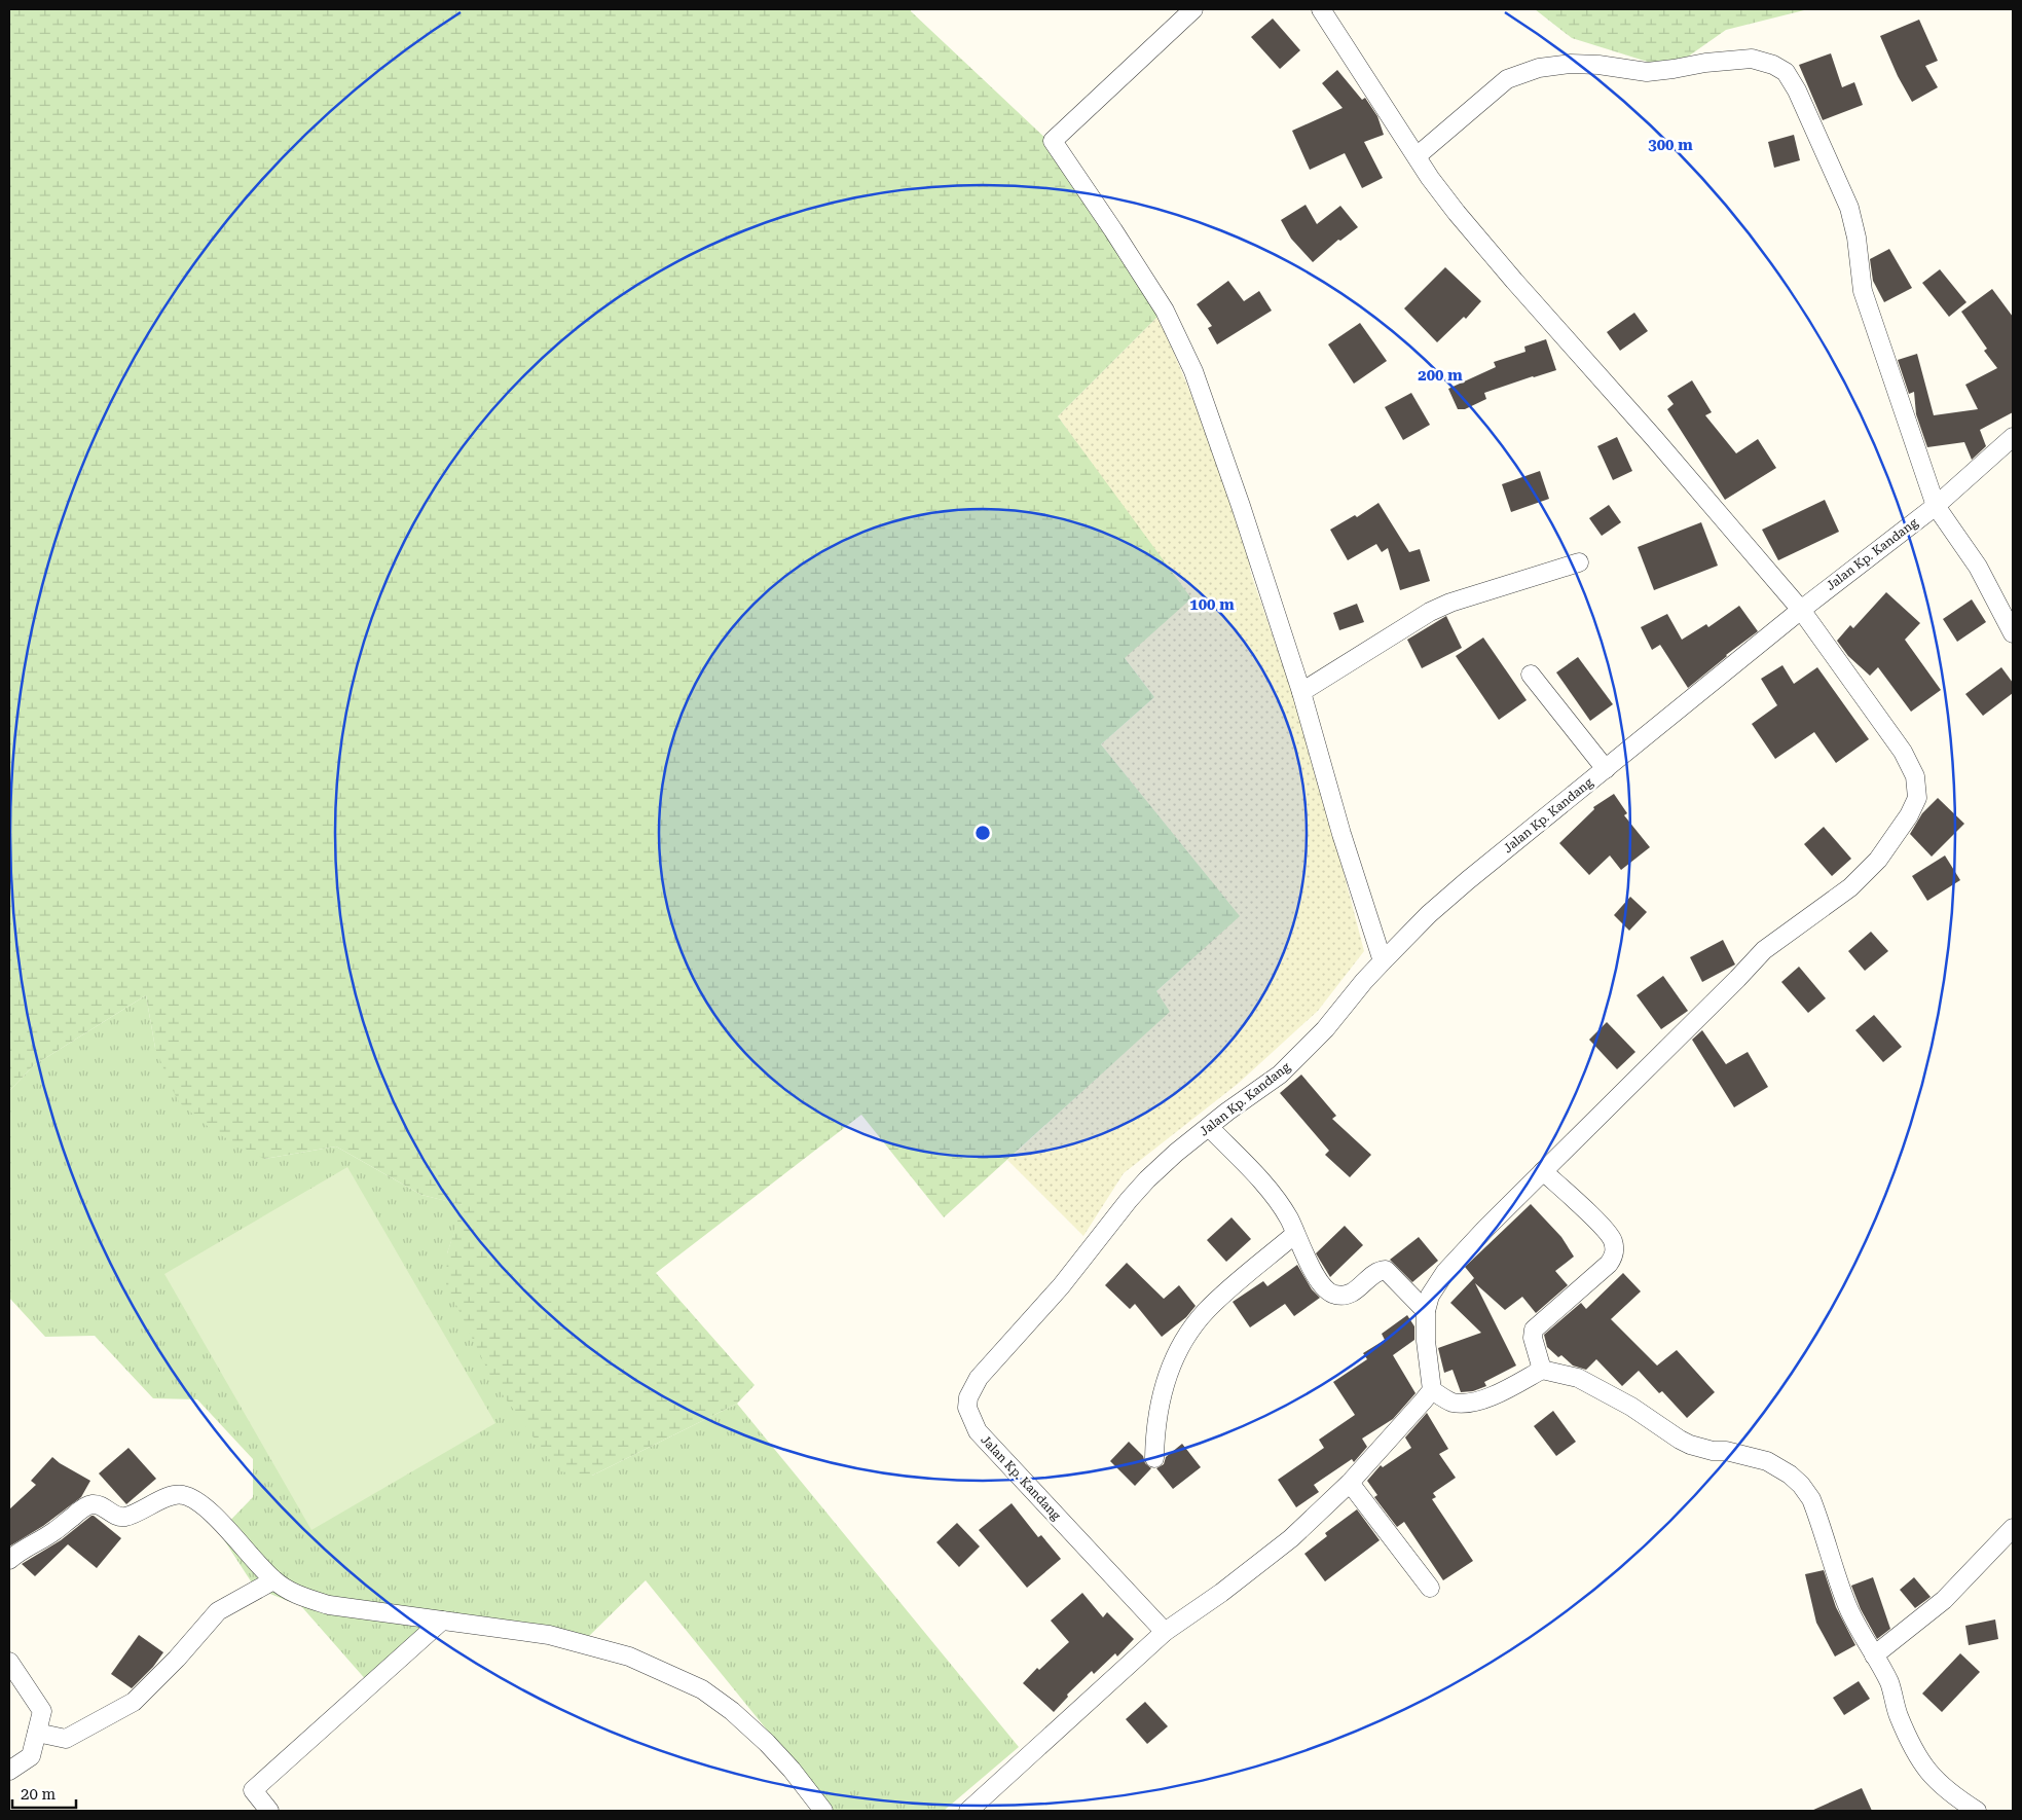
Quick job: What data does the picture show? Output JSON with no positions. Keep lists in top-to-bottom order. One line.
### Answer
{"streets":{"street":["Jalan Kp. Kandang"]},"scale_bar":"20 m","rings":["300 m","200 m","100 m"]}
